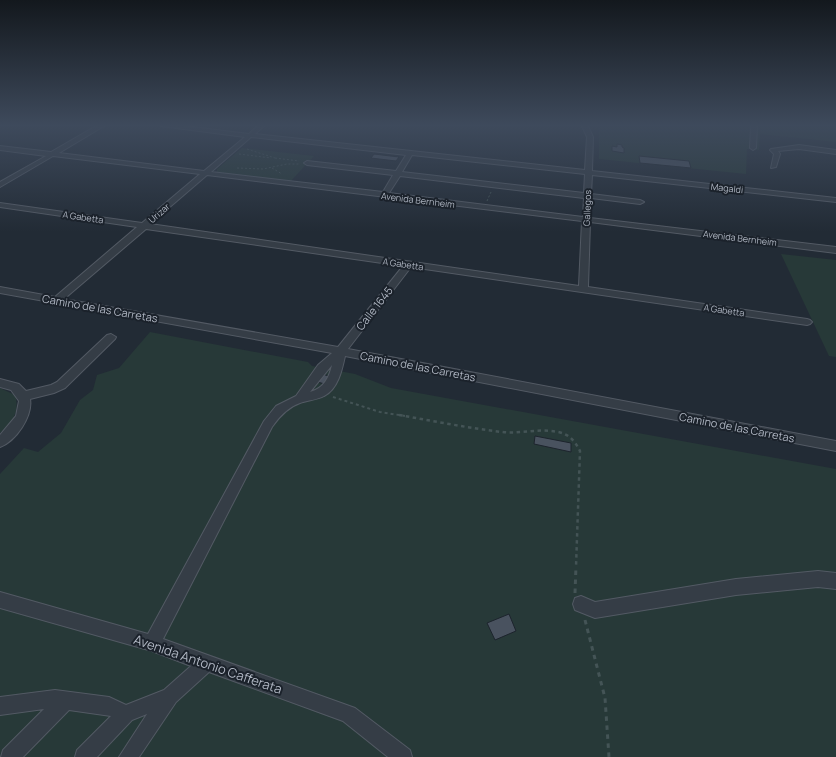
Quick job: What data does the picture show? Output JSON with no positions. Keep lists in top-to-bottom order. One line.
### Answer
{"streets":{"street":["Magaldi","Avenida Bernheim","Gallegos","Urizar","A Gabetta","Camino de las Carretas","Calle 1645","Avenida Antonio Cafferata"]},"crossings":[["Magaldi","Gallegos"],["Avenida Bernheim","Gallegos"],["Avenida Bernheim","Urizar"],["Gallegos","A Gabetta"],["Urizar","A Gabetta"],["Urizar","Camino de las Carretas"],["A Gabetta","Calle 1645"],["Camino de las Carretas","Calle 1645"]]}
